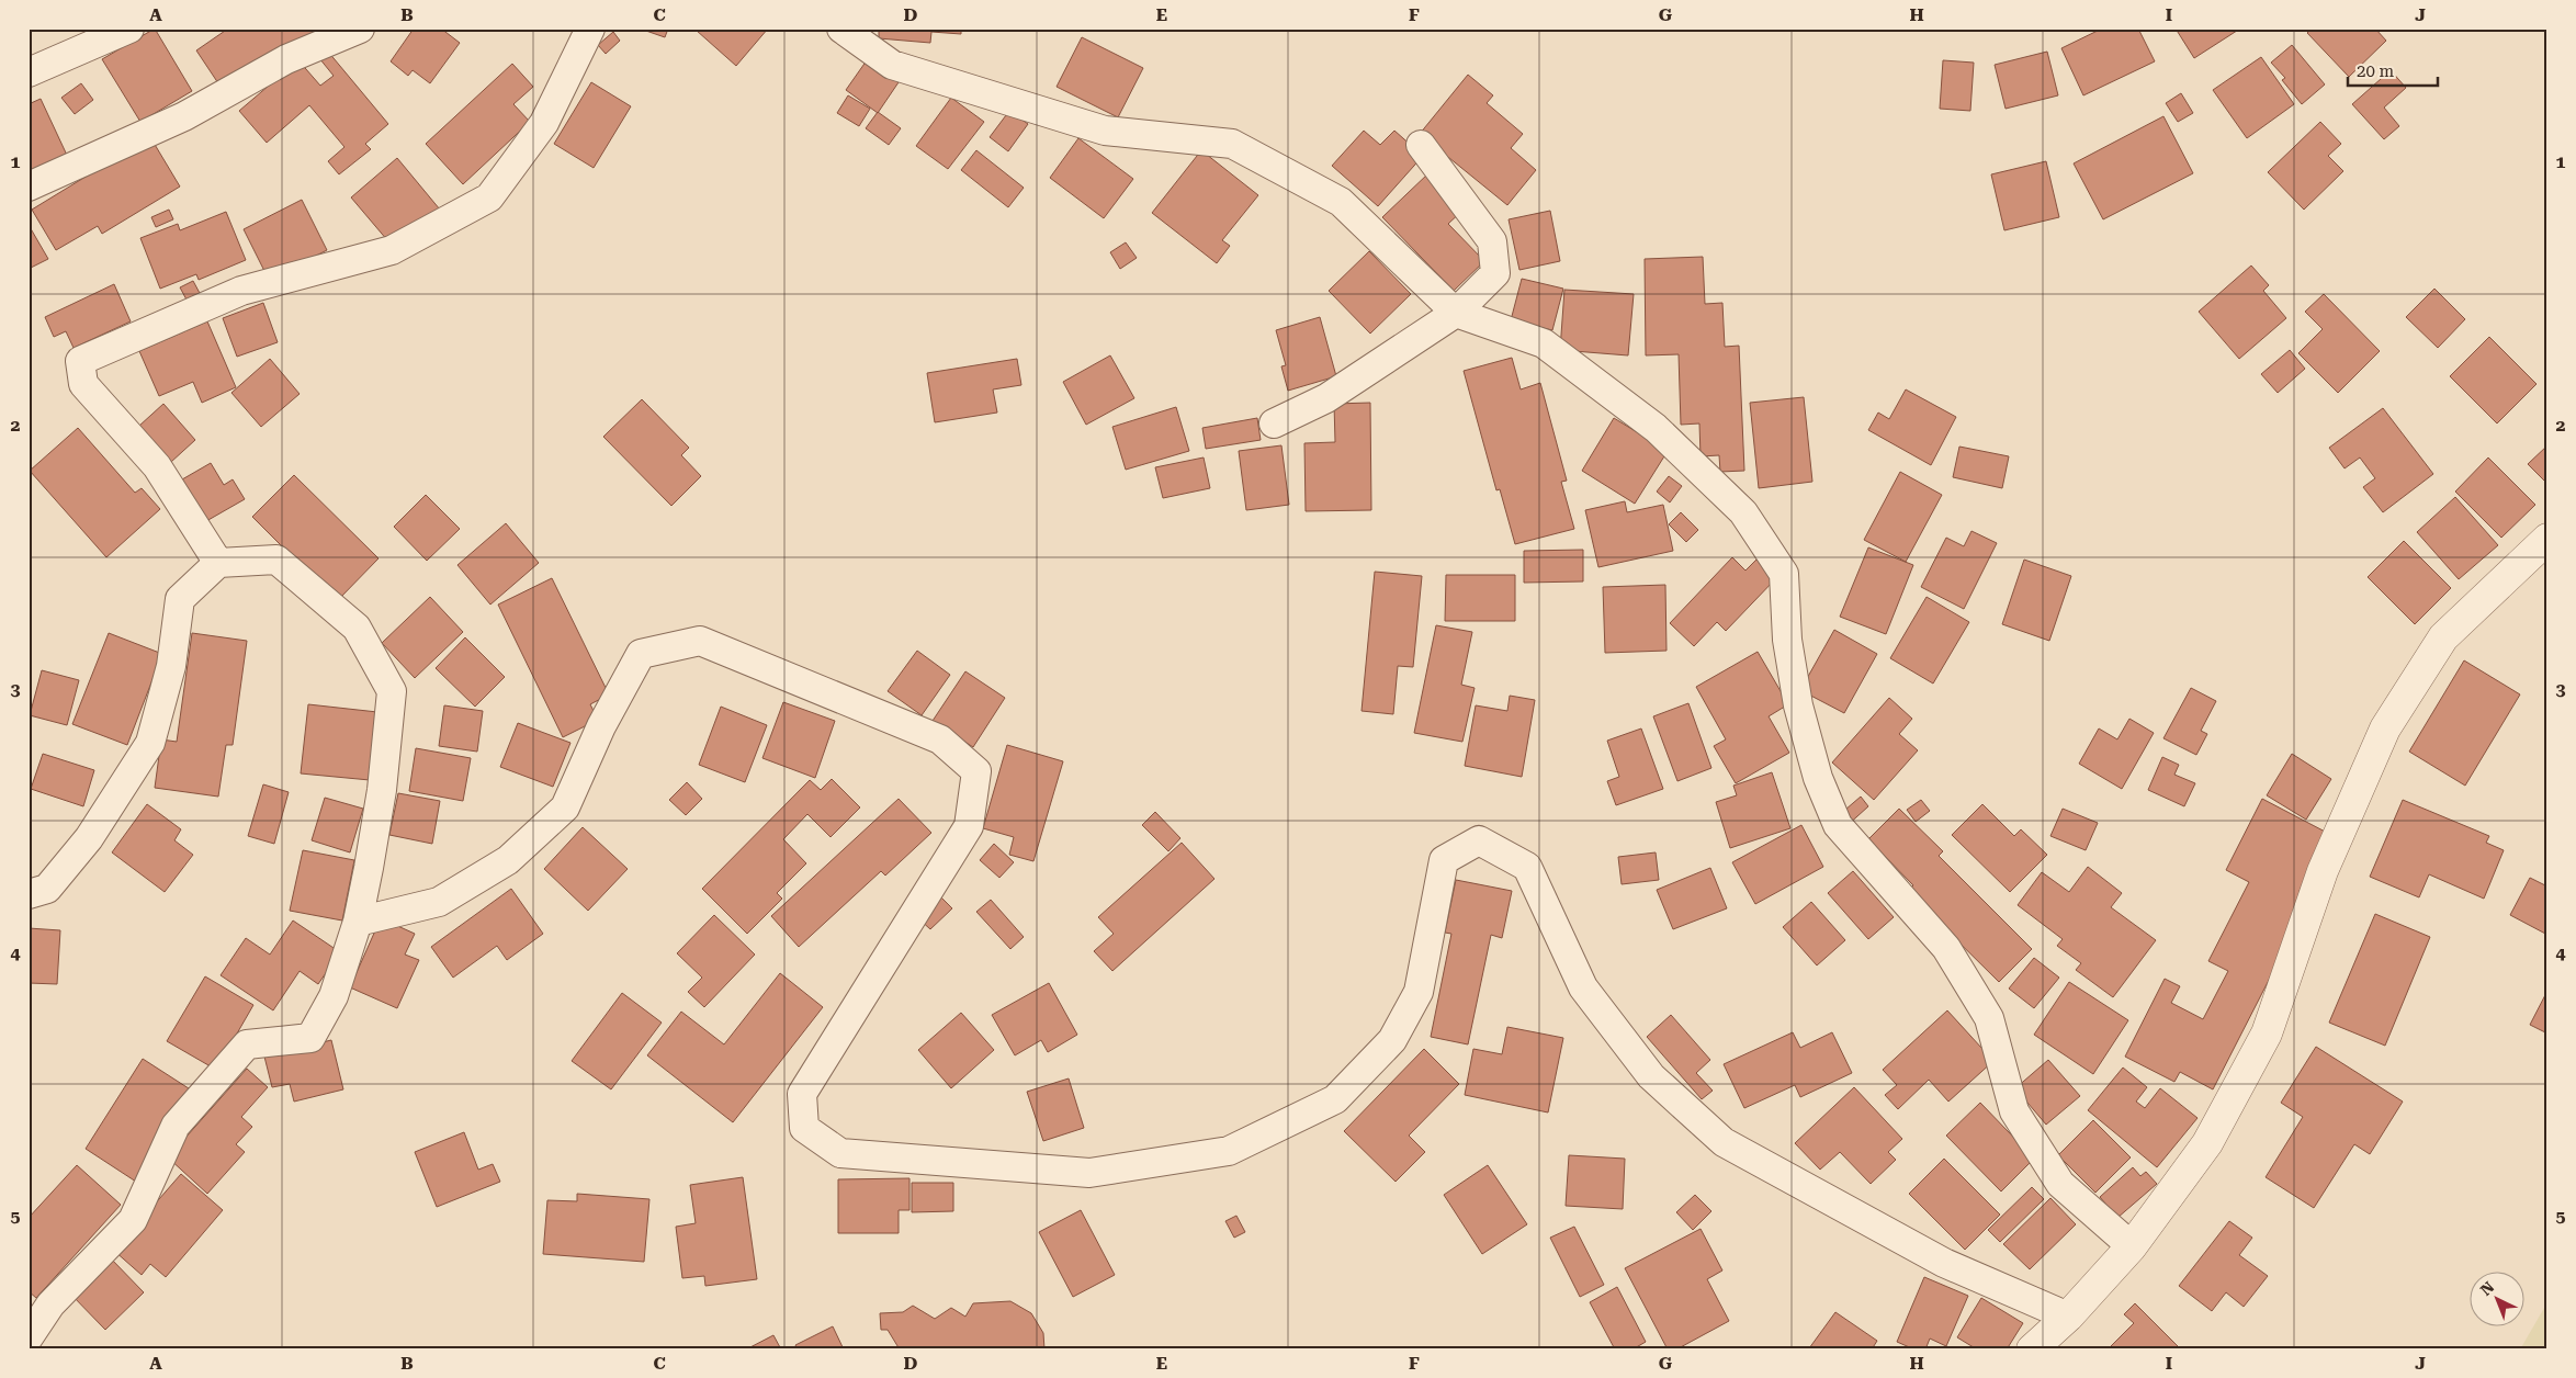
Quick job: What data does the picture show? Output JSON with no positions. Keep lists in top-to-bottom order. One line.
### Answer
{"scale_bar":"20 m","north":"top left","grid":{"columns":["A","B","C","D","E","F","G","H","I","J"],"rows":["1","2","3","4","5"]}}
